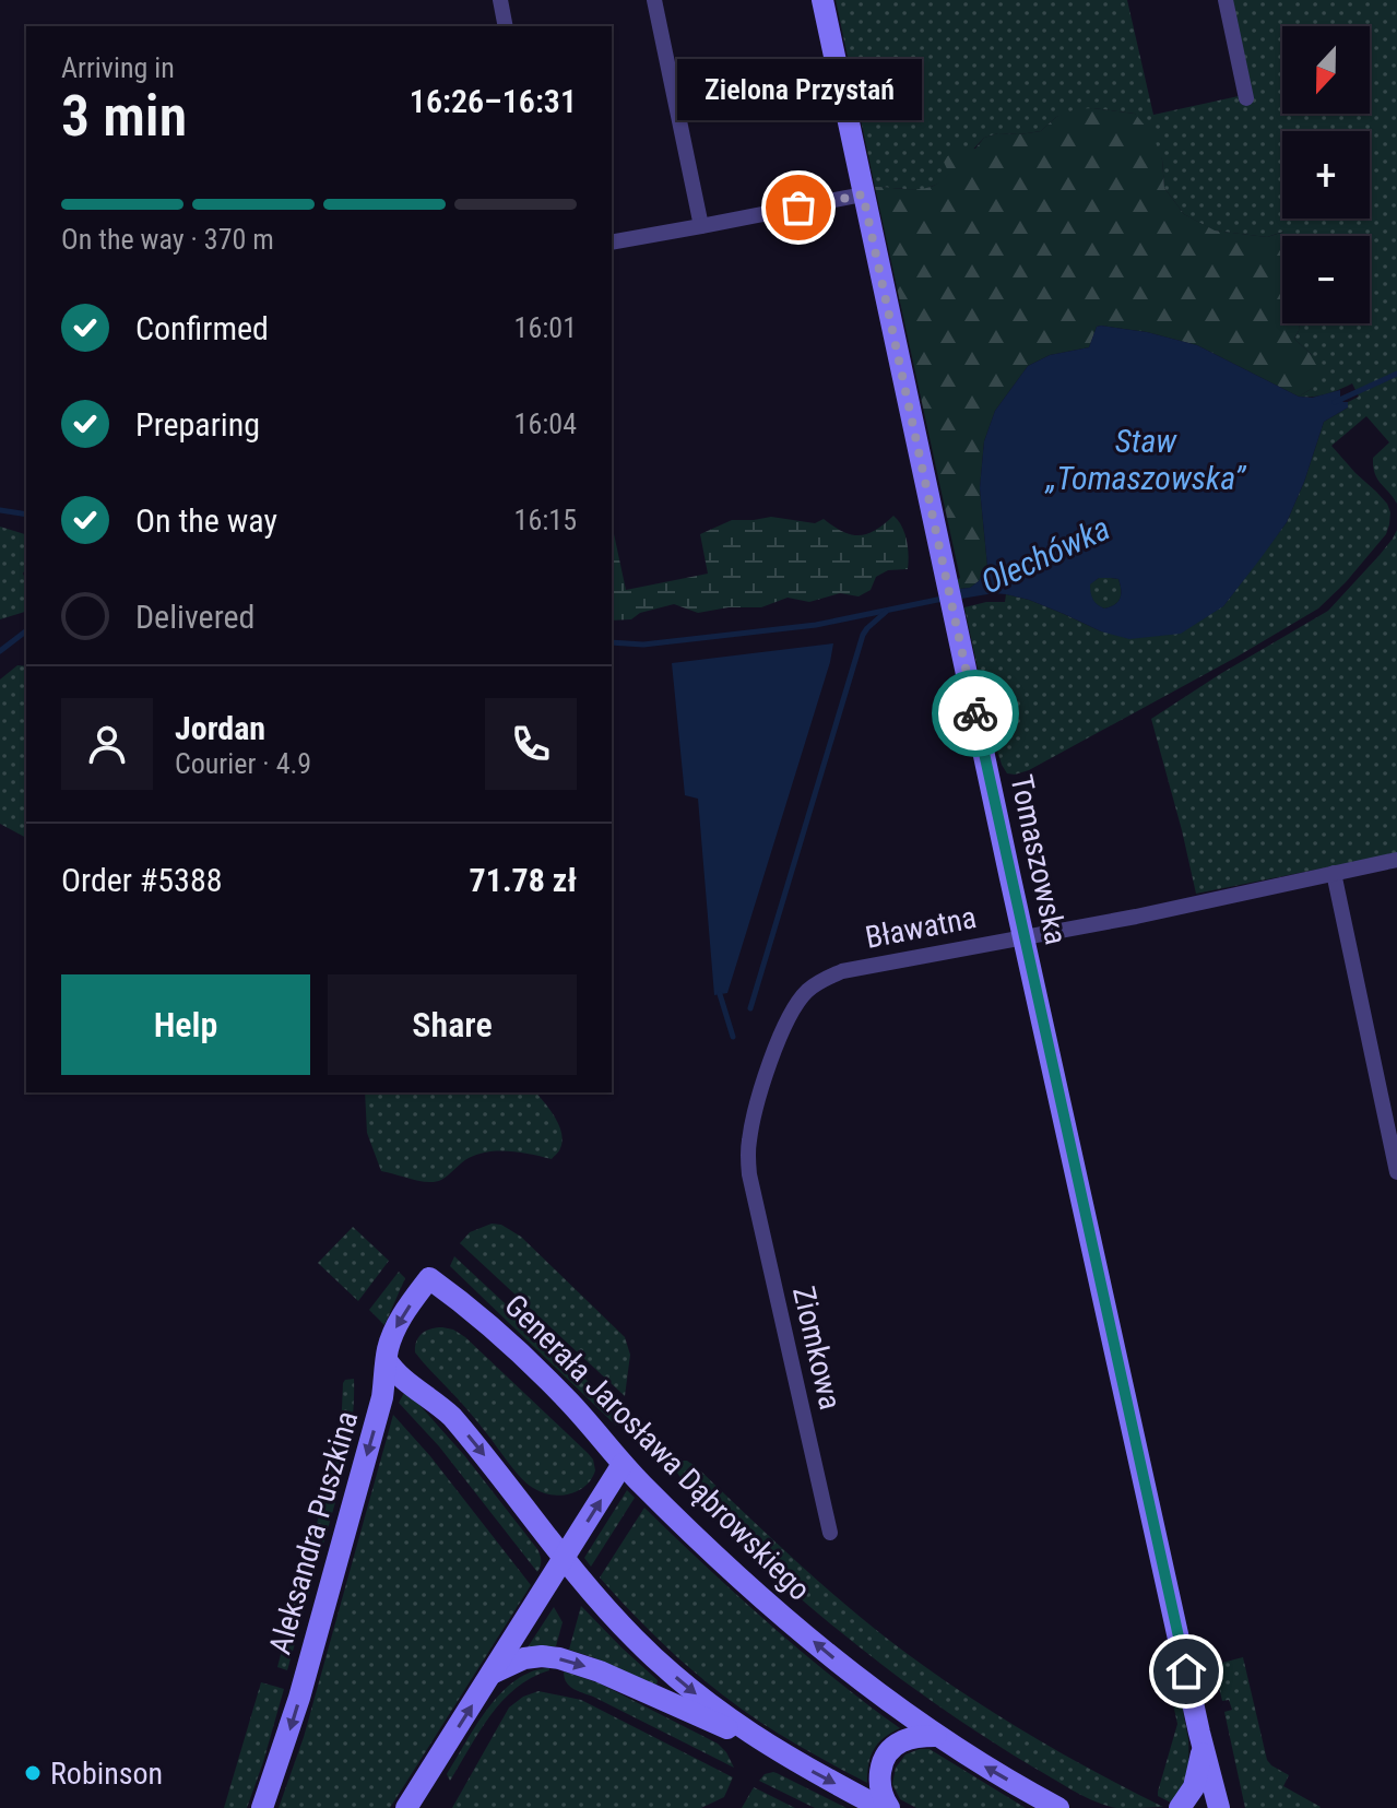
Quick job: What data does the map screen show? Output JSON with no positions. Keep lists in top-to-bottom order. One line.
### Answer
{"streets":{"main road":["Tomaszowska","Generała Jarosława Dąbrowskiego","Aleksandra Puszkina"],"street":["Bławatna","Ziomkowa"]},"crossings":[["Tomaszowska","Bławatna"],["Bławatna","Ziomkowa"],["Generała Jarosława Dąbrowskiego","Aleksandra Puszkina"]],"water":["Staw „Tomaszowska”","Olechówka"],"places":["Zielona Przystań","Robinson"],"north":"bottom","page":{"map_buttons":["+","−"],"heading":["3 min","Arriving in","16:26–16:31"],"panel":["Jordan","Courier · 4.9","Order #5388","71.78 zł"],"bubble":"Zielona Przystań","bar":"On the way · 370 m","list":[["Confirmed","16:01"],["Preparing","16:04"],["On the way","16:15"],"Delivered"],"buttons":["Help","Share"]}}
